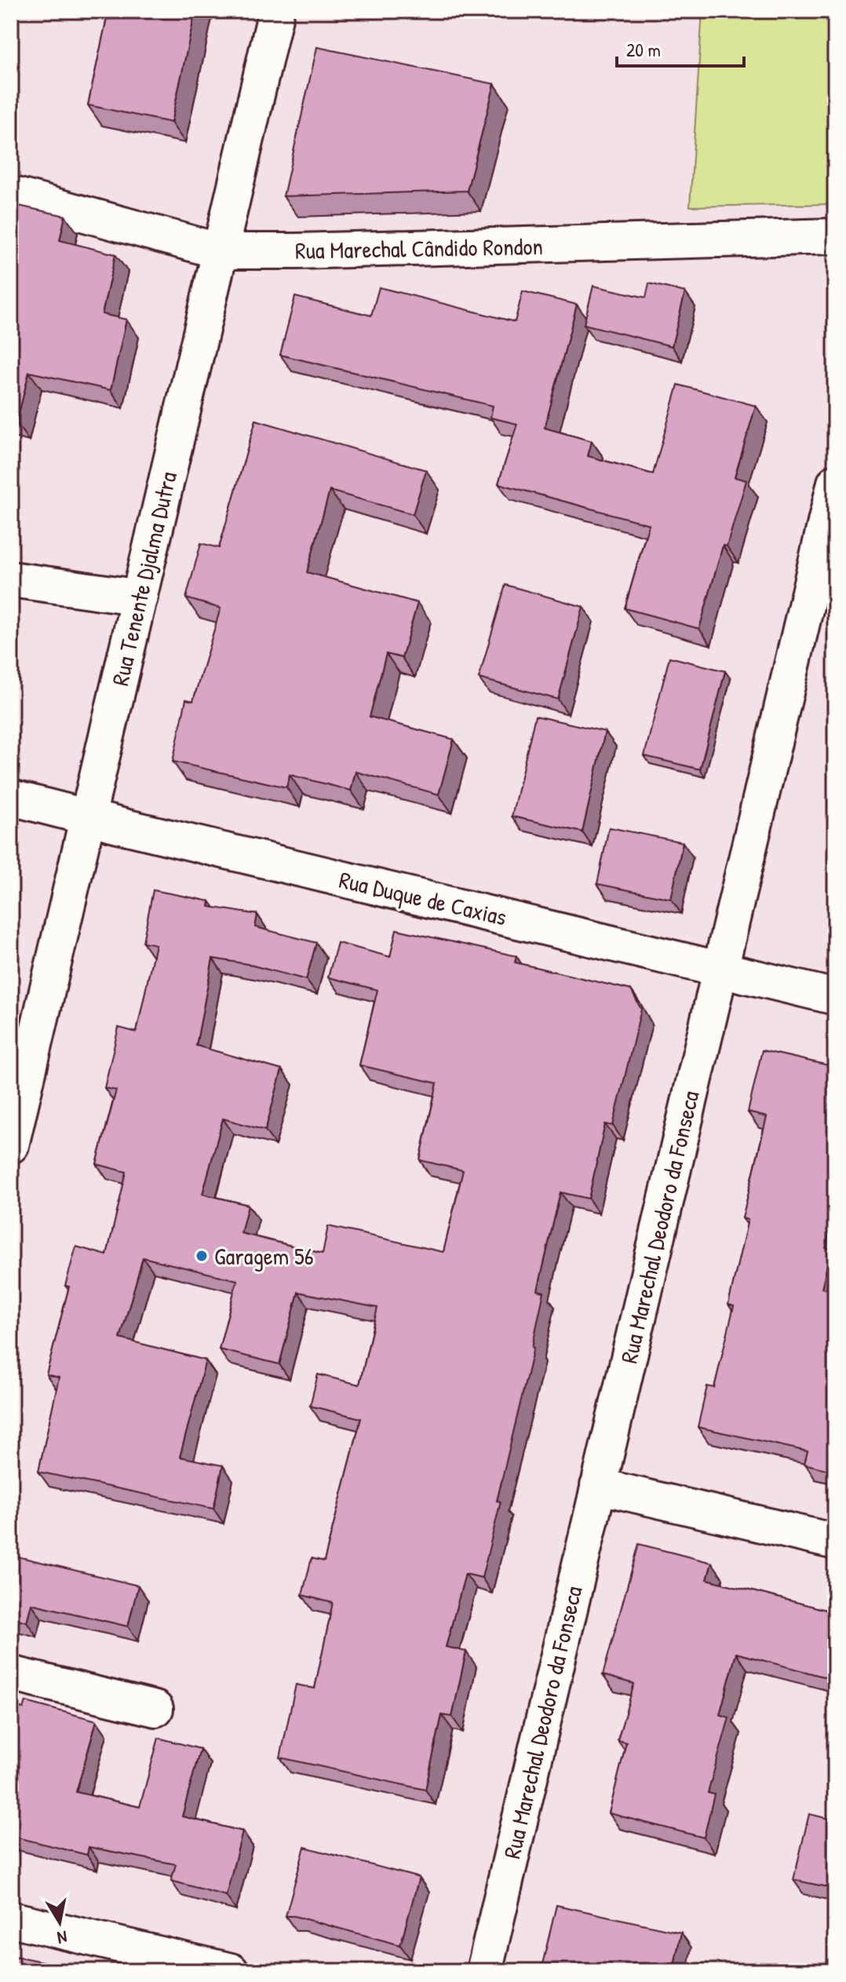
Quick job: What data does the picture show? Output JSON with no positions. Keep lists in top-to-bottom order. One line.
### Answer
{"streets":{"street":["Rua Marechal Cândido Rondon","Rua Tenente Djalma Dutra","Rua Duque de Caxias","Rua Marechal Deodoro da Fonseca"]},"crossings":[["Rua Marechal Cândido Rondon","Rua Tenente Djalma Dutra"],["Rua Tenente Djalma Dutra","Rua Duque de Caxias"],["Rua Duque de Caxias","Rua Marechal Deodoro da Fonseca"]],"places":["Garagem 56"],"scale_bar":"20 m","north":"bottom"}
